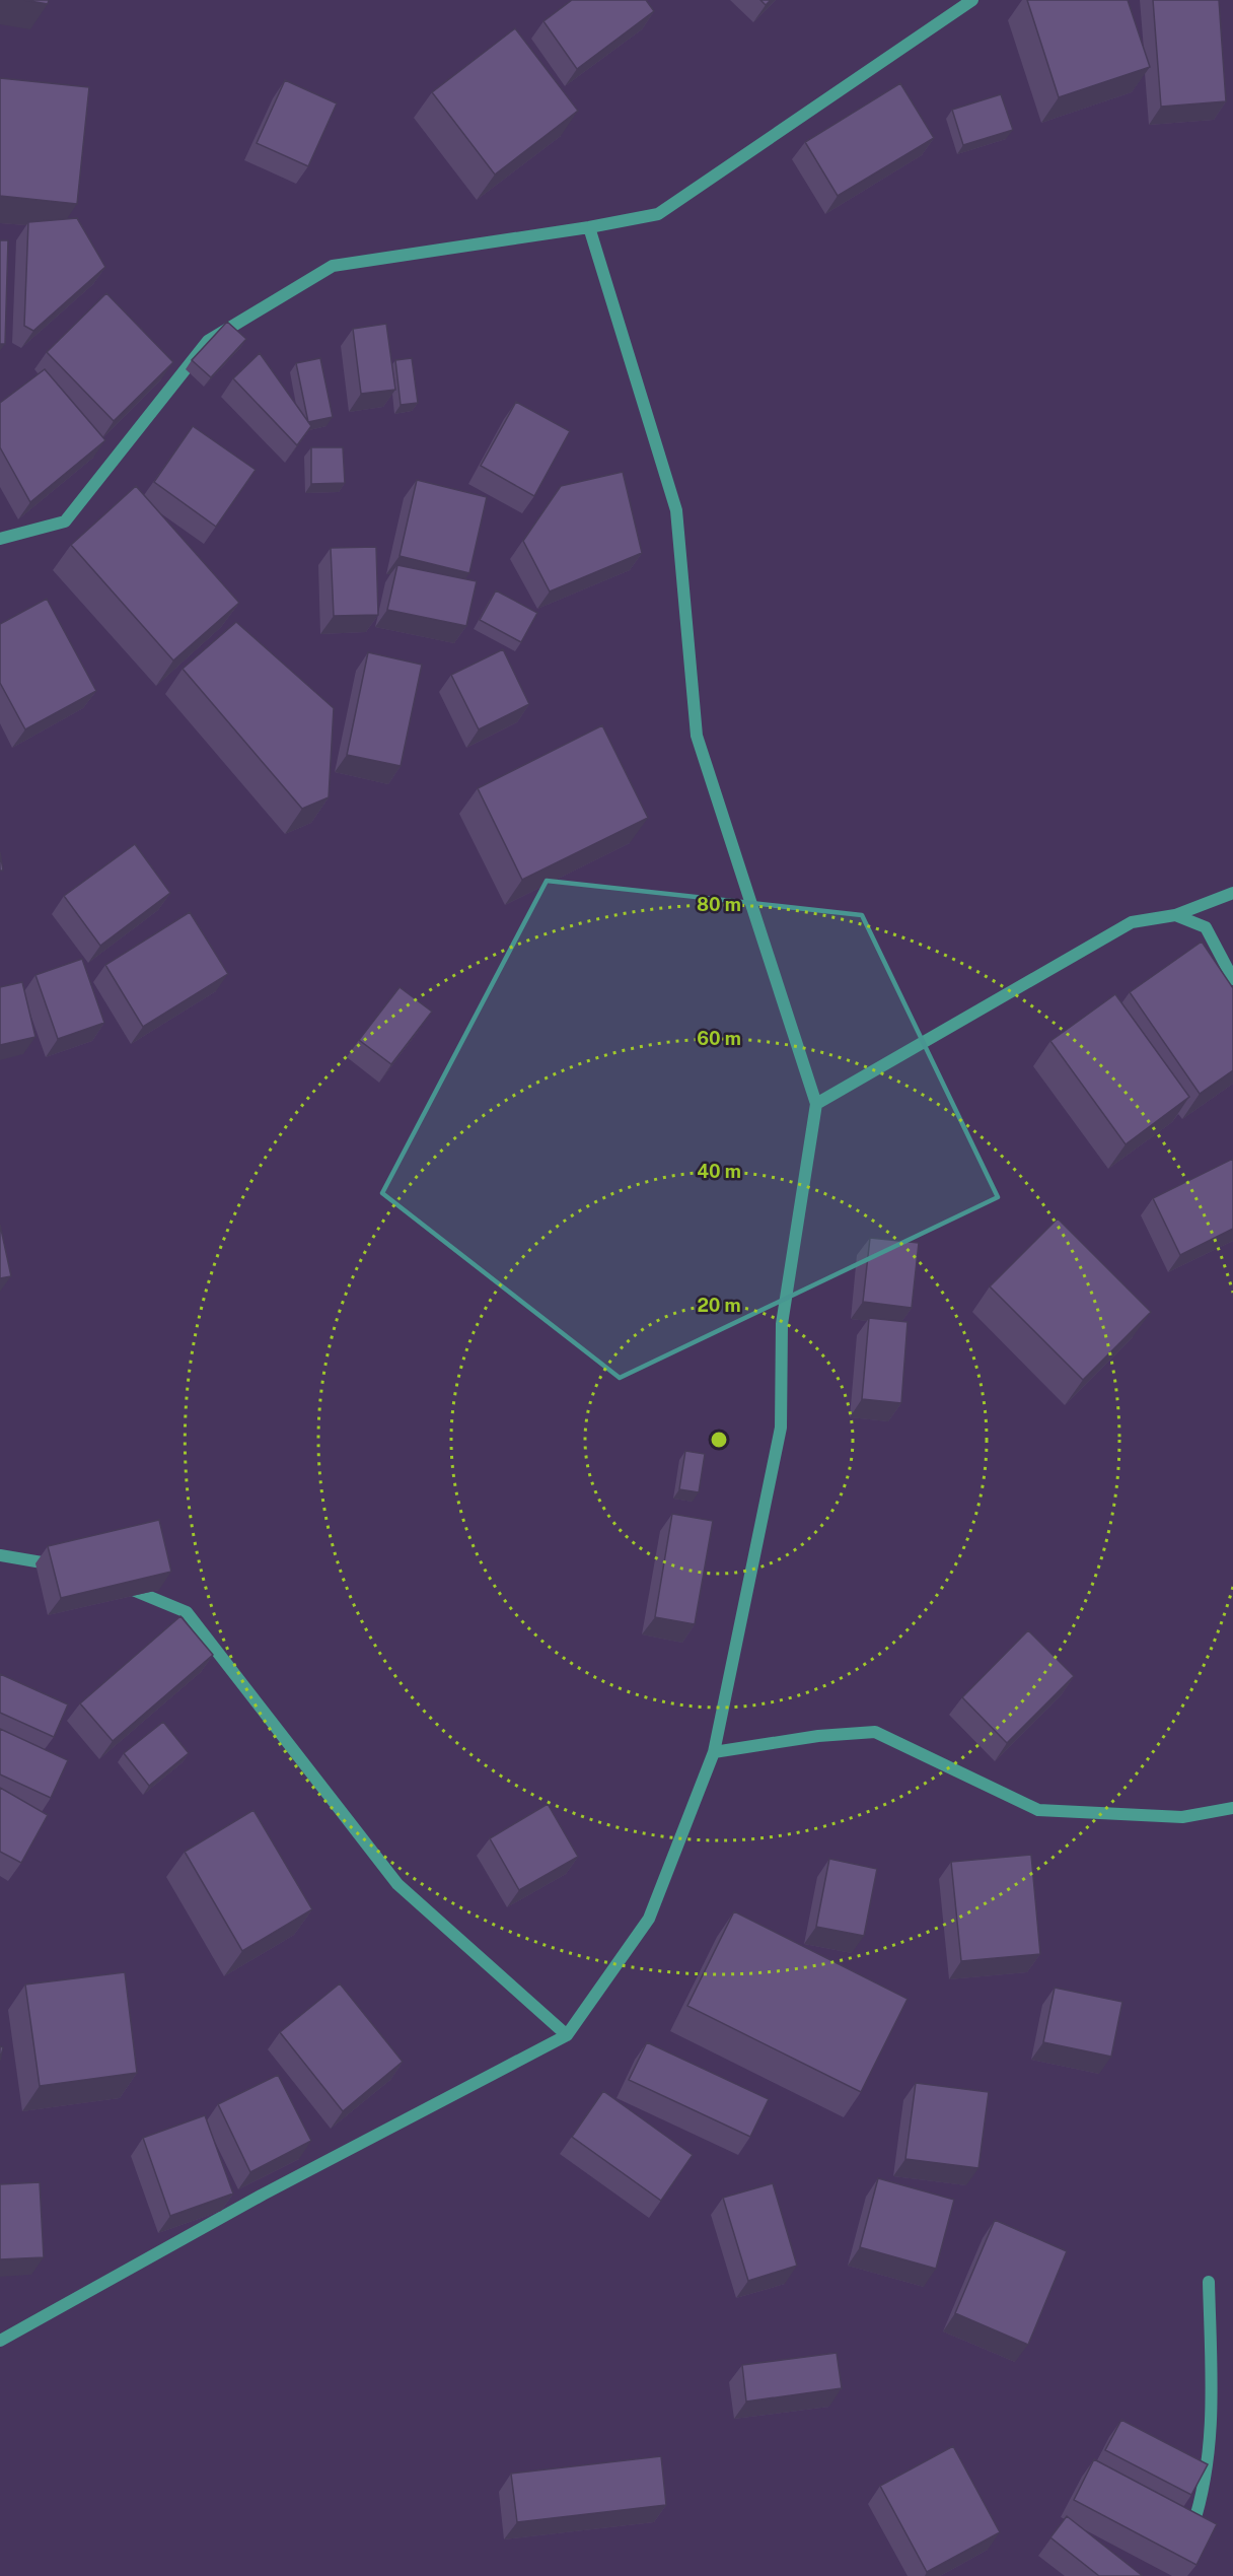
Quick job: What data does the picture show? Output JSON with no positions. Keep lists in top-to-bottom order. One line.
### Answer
{"rings":["80 m","60 m","40 m","20 m"]}
